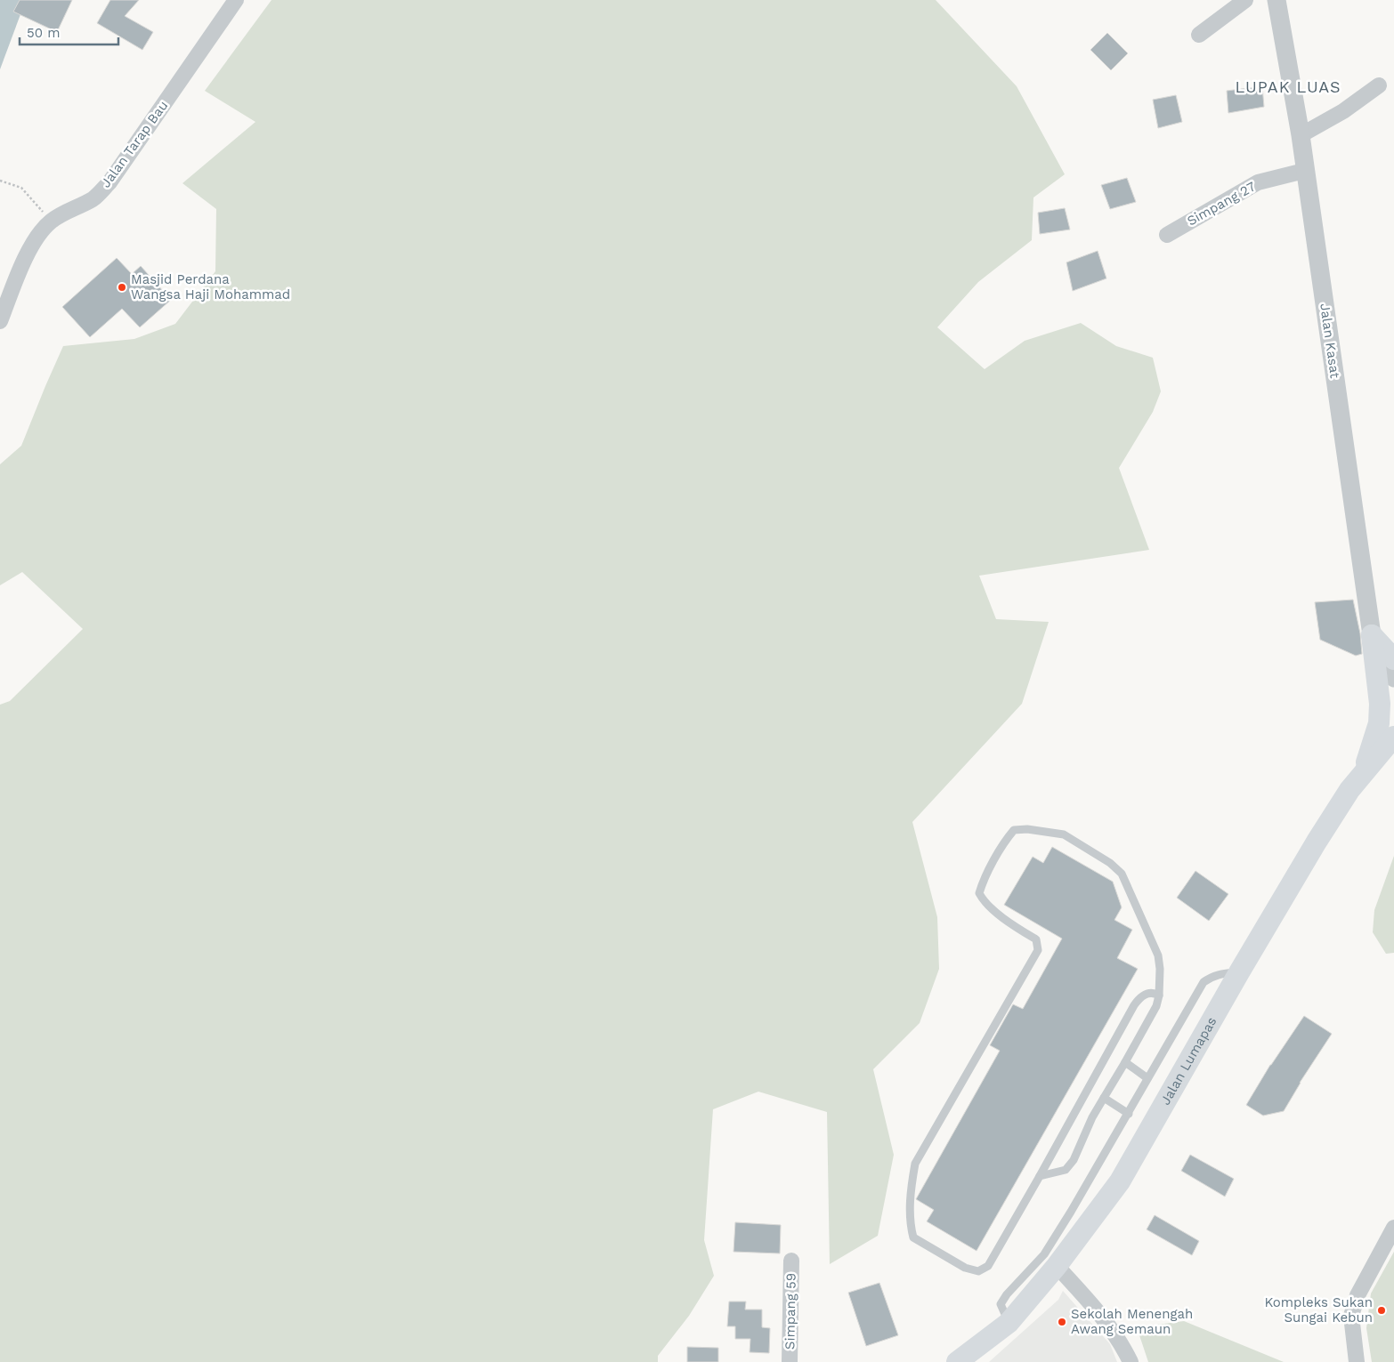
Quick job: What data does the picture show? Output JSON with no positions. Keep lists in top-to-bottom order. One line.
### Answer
{"streets":{"main road":["Jalan Lumapas"],"street":["Jalan Tarap Bau","Simpang 27","Jalan Kasat","Simpang 59"]},"crossings":[["Simpang 27","Jalan Kasat"]],"districts":["LUPAK LUAS"],"places":["Masjid Perdana Wangsa Haji Mohammad","Kompleks Sukan Sungai Kebun","Sekolah Menengah Awang Semaun"],"scale_bar":"50 m"}
